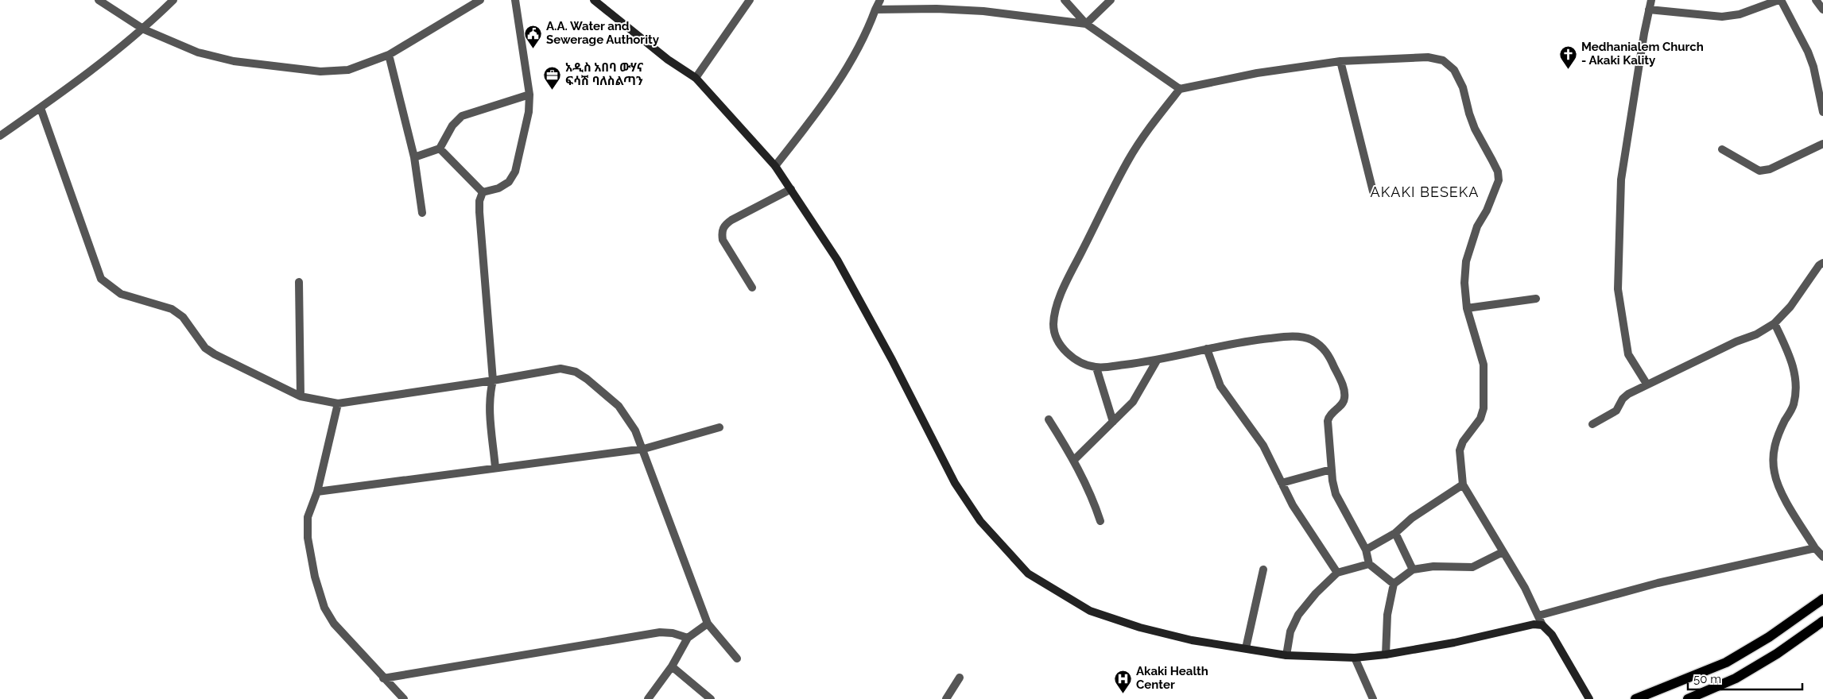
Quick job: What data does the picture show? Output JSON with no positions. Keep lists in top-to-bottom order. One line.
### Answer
{"districts":["AKAKI BESEKA"],"places":{"public building":["A.A. Water and Sewerage Authority"],"church":["Medhanialem Church - Akaki Kality"],"office":["አዲስ አበባ ውሃና ፍሳሽ ባለስልጣን"],"hospital":["Akaki Health Center"]},"scale_bar":"50 m"}
